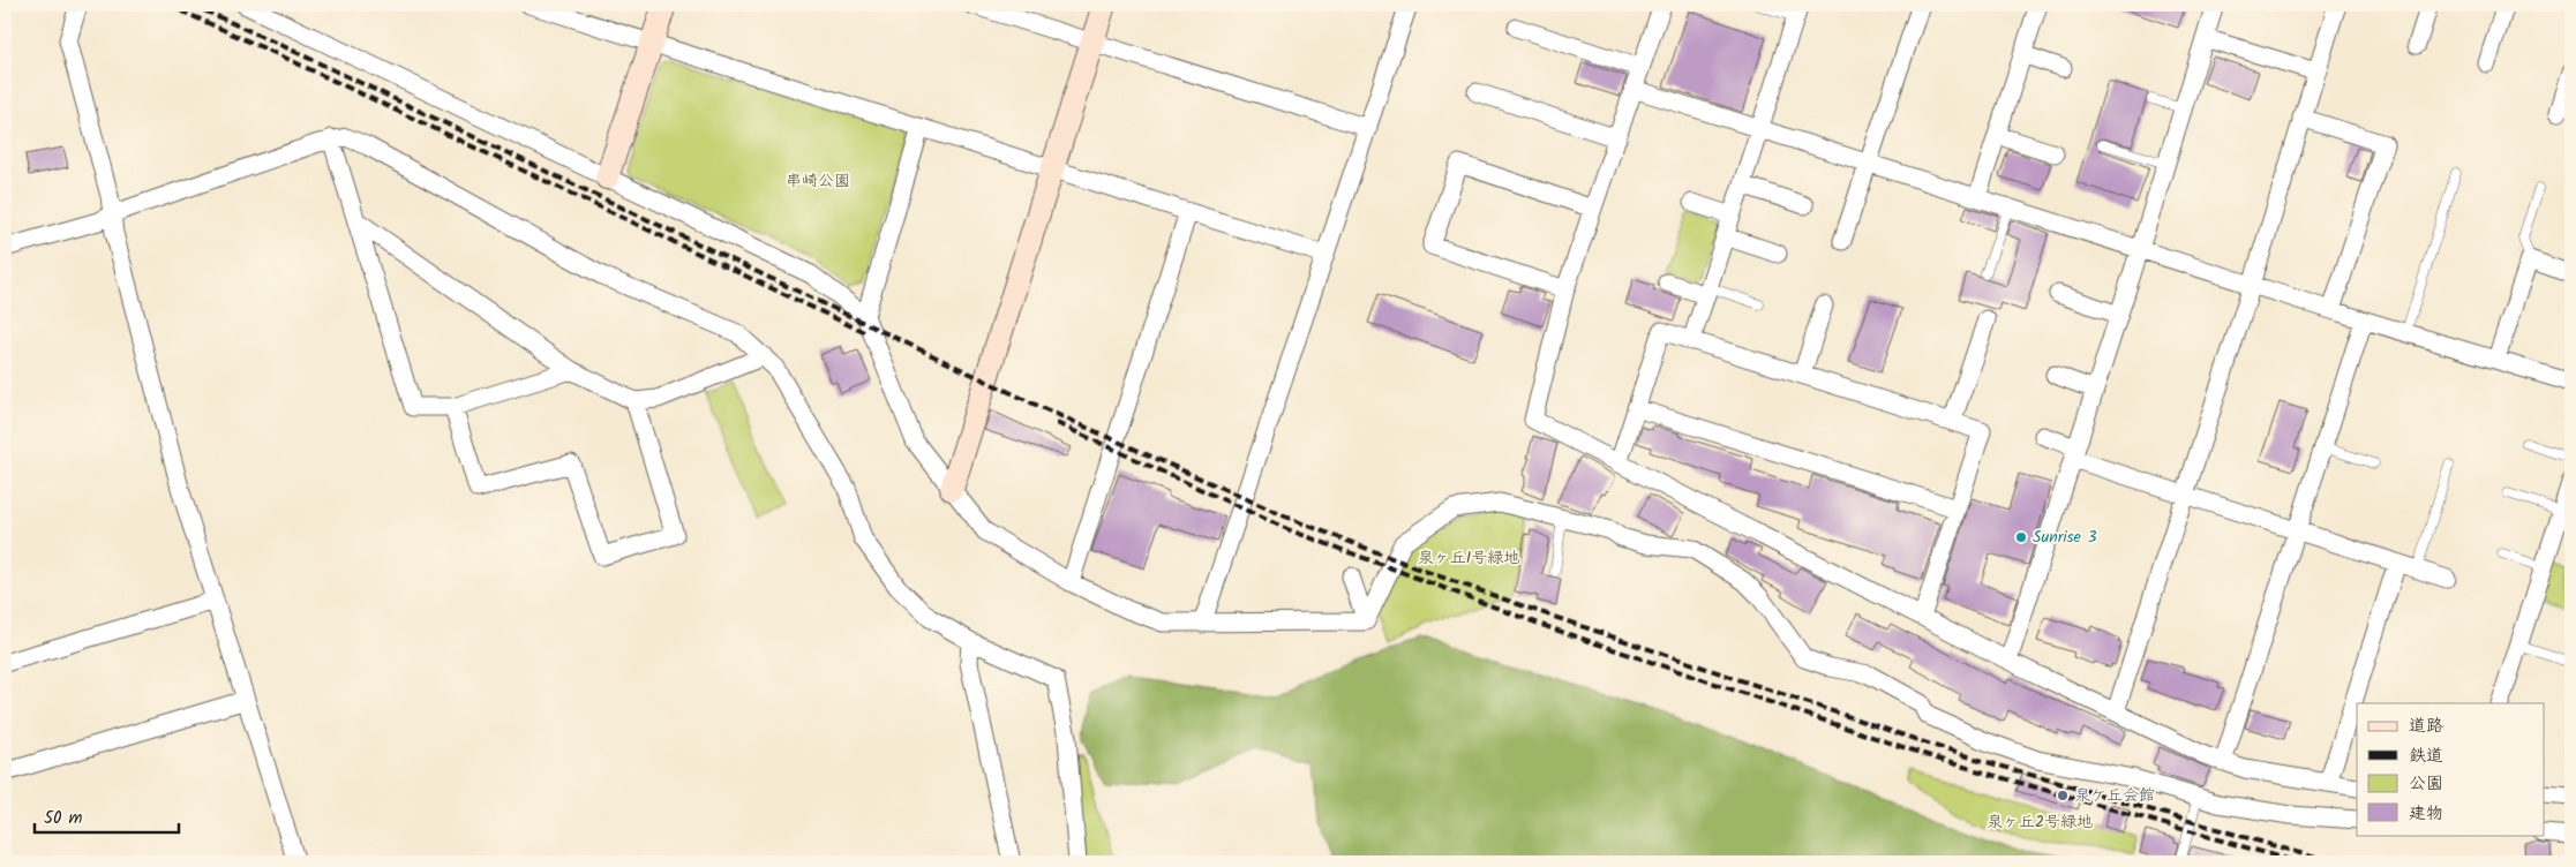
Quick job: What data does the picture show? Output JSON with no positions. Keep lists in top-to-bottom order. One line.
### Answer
{"parks":["串崎公園","泉ヶ丘1号緑地","泉ヶ丘2号緑地"],"places":["Sunrise 3","泉ケ丘会館"],"legend":["道路","鉄道","公園","建物"],"scale_bar":"50 m"}
